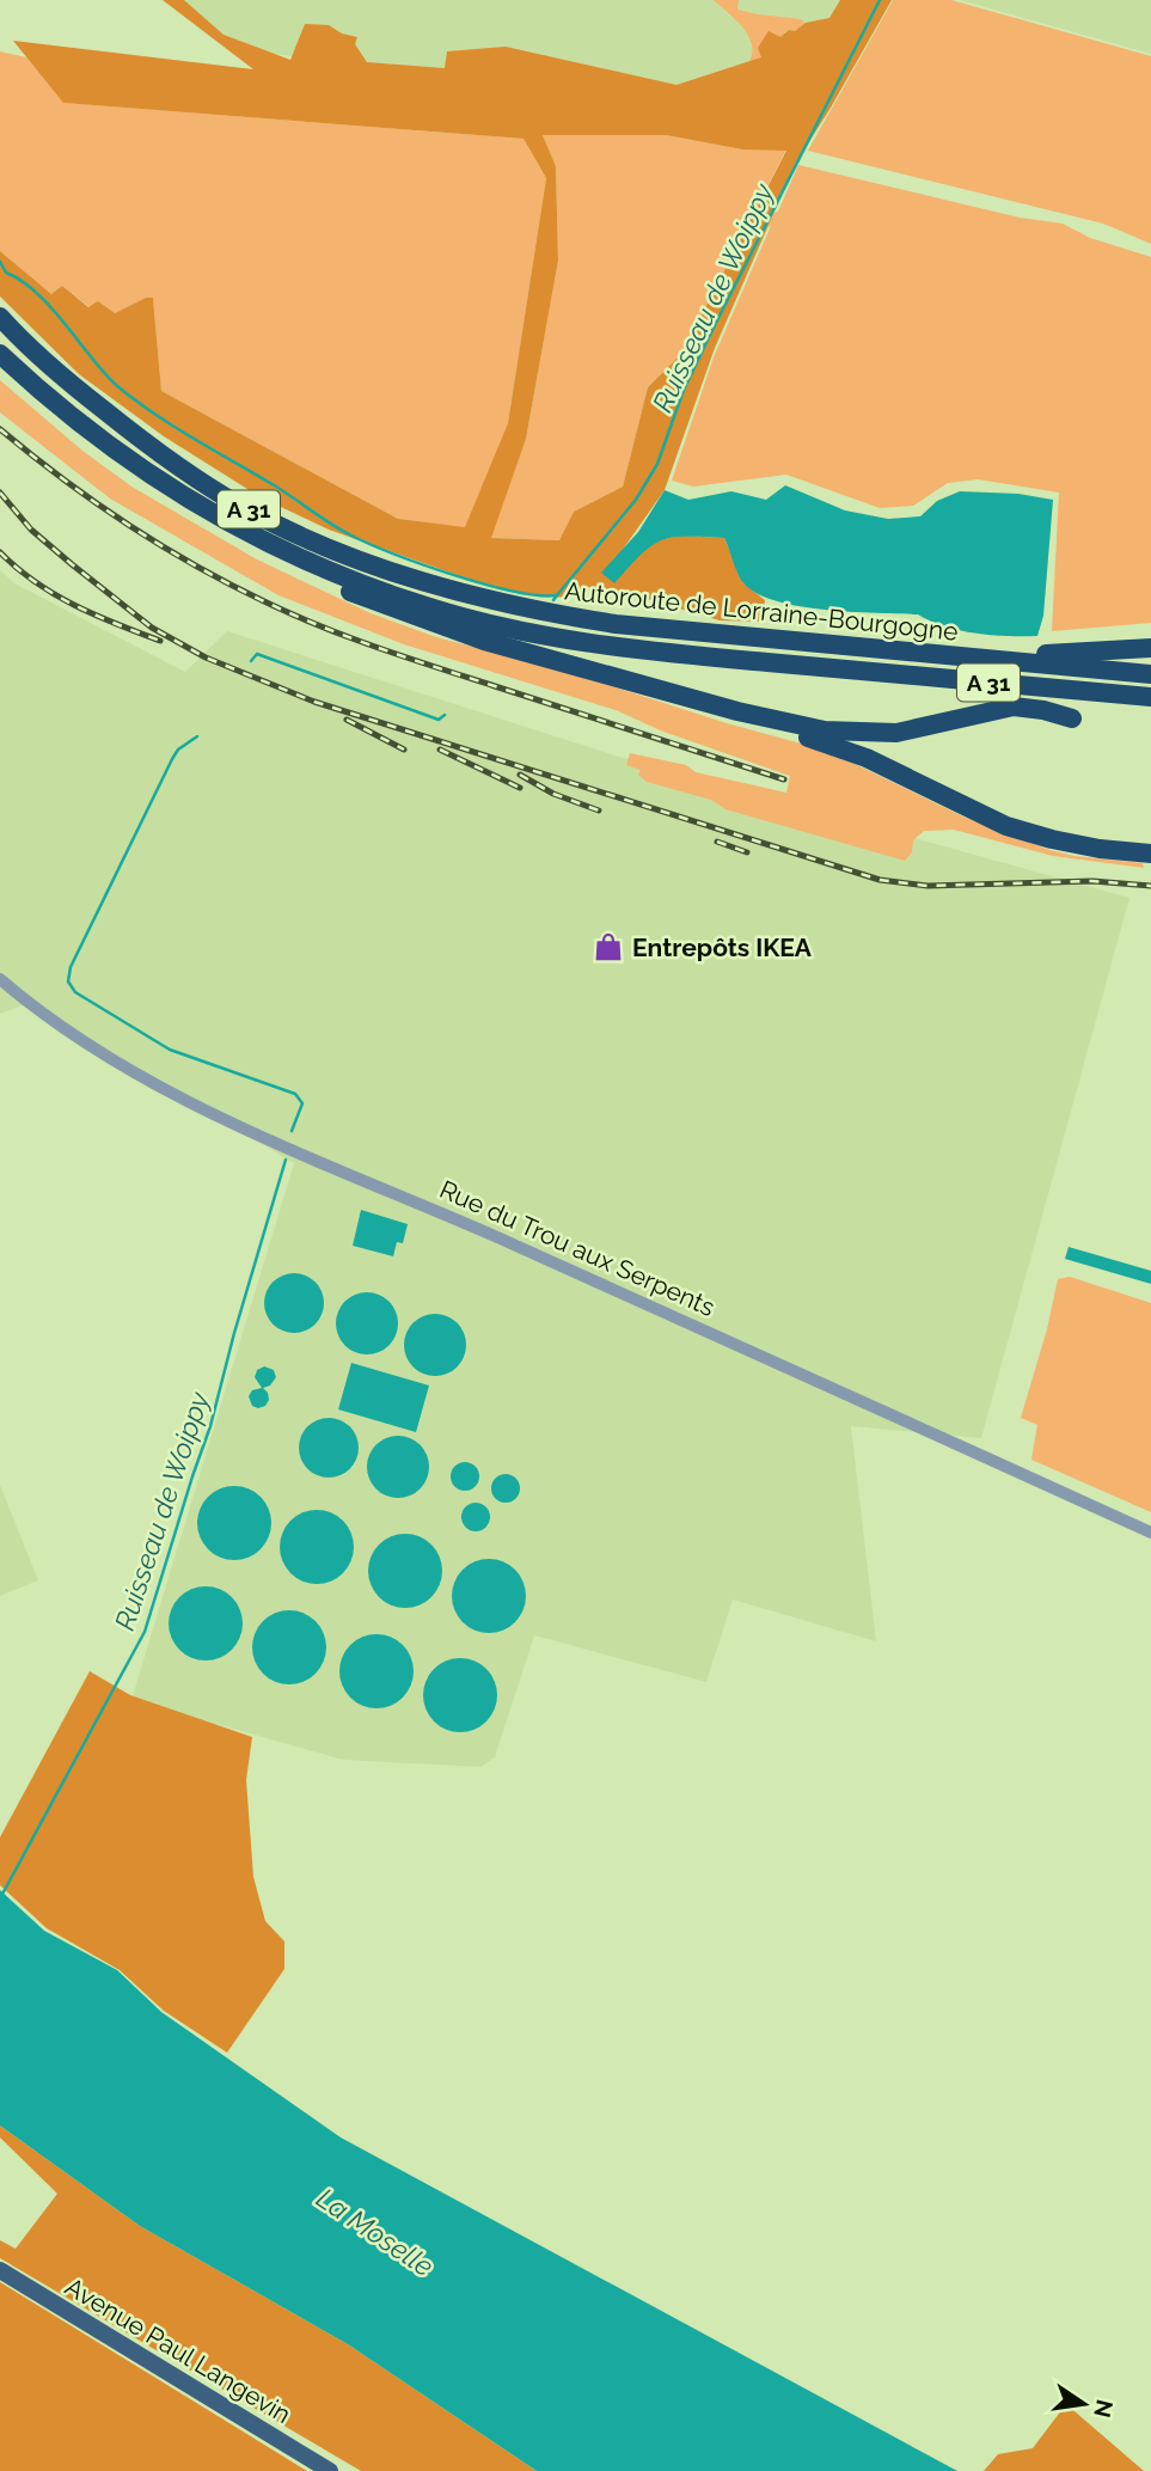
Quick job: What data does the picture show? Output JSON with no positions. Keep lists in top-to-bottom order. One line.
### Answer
{"streets":{"highway":["A 31","Autoroute de Lorraine-Bourgogne"],"main road":["Avenue Paul Langevin"],"street":["Rue du Trou aux Serpents"]},"water":["Ruisseau de Woippy","La Moselle"],"places":{"shop":["Entrepôts IKEA"]},"north":"right"}
